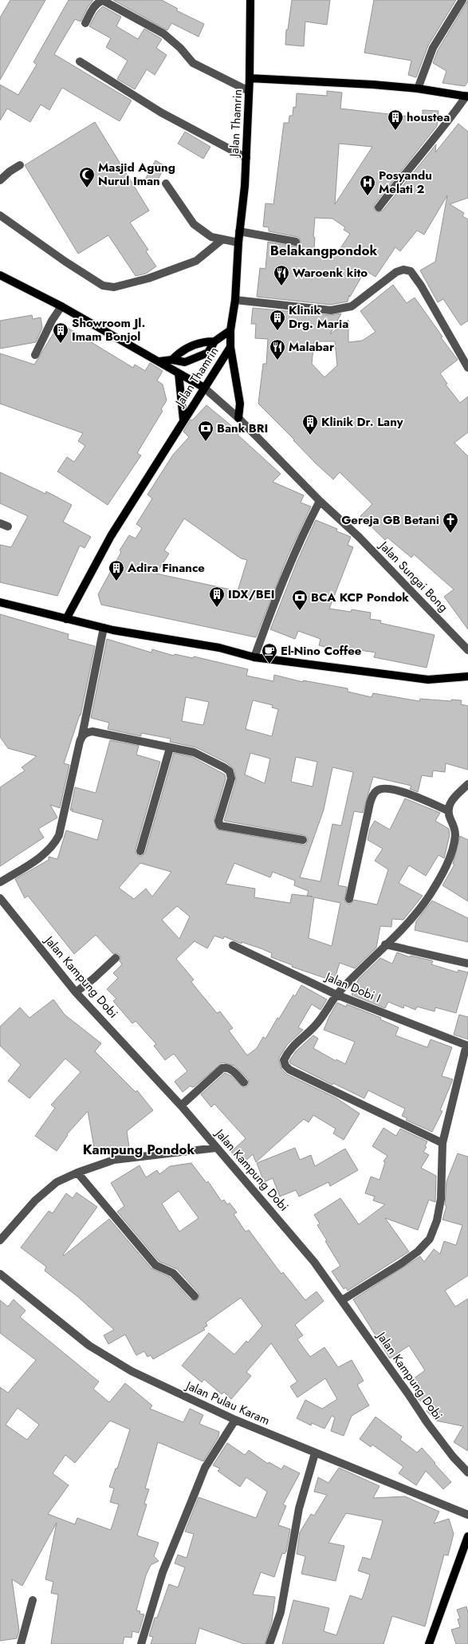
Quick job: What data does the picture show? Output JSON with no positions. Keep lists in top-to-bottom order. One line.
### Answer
{"streets":{"main road":["Jalan Thamrin"],"street":["Jalan Sungai Bong","Jalan Kampung Dobi","Jalan Dobi I","Jalan Pulau Karam"]},"crossings":[["Jalan Thamrin","Jalan Sungai Bong"]],"districts":["Belakangpondok","Kampung Pondok"],"places":{"building":["houstea","Klinik Drg. Maria","Showroom Jl. Imam Bonjol","Klinik Dr. Lany","Adira Finance","IDX/BEI"],"mosque":["Masjid Agung Nurul Iman"],"hospital":["Posyandu Melati 2"],"restaurant":["Waroenk kito","Malabar"],"bank":["Bank BRI","BCA KCP Pondok"],"church":["Gereja GB Betani"],"cafe":["El-Nino Coffee"]}}
